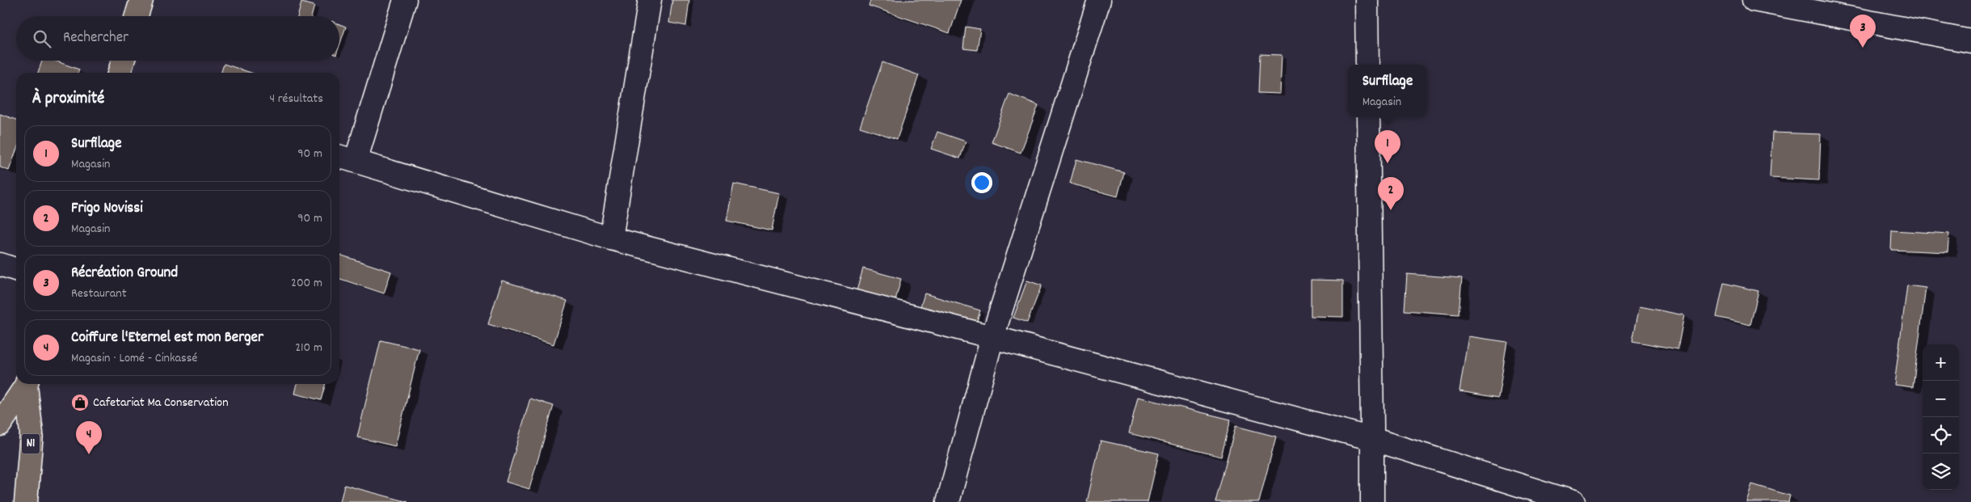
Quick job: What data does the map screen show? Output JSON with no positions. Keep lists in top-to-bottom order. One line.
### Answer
{"streets":{"highway":["N1"]},"places":{"shop":["Cafetariat Ma Conservation"]},"page":{"pins":["3","1","2","4"],"search":"Rechercher","popup":["Surfilage","Magasin"],"heading":["À proximité","4 résultats"],"list":[{"mark":"1","name":"Surfilage","note":"Magasin","value":"90 m"},{"mark":"2","name":"Frigo Novissi","note":"Magasin","value":"90 m"},{"mark":"3","name":"Récréation Ground","note":"Restaurant","value":"200 m"},{"mark":"4","name":"Coiffure l'Eternel est mon Berger","note":"Magasin · Lomé - Cinkassé","value":"210 m"}],"map_buttons":["+","−"]}}
